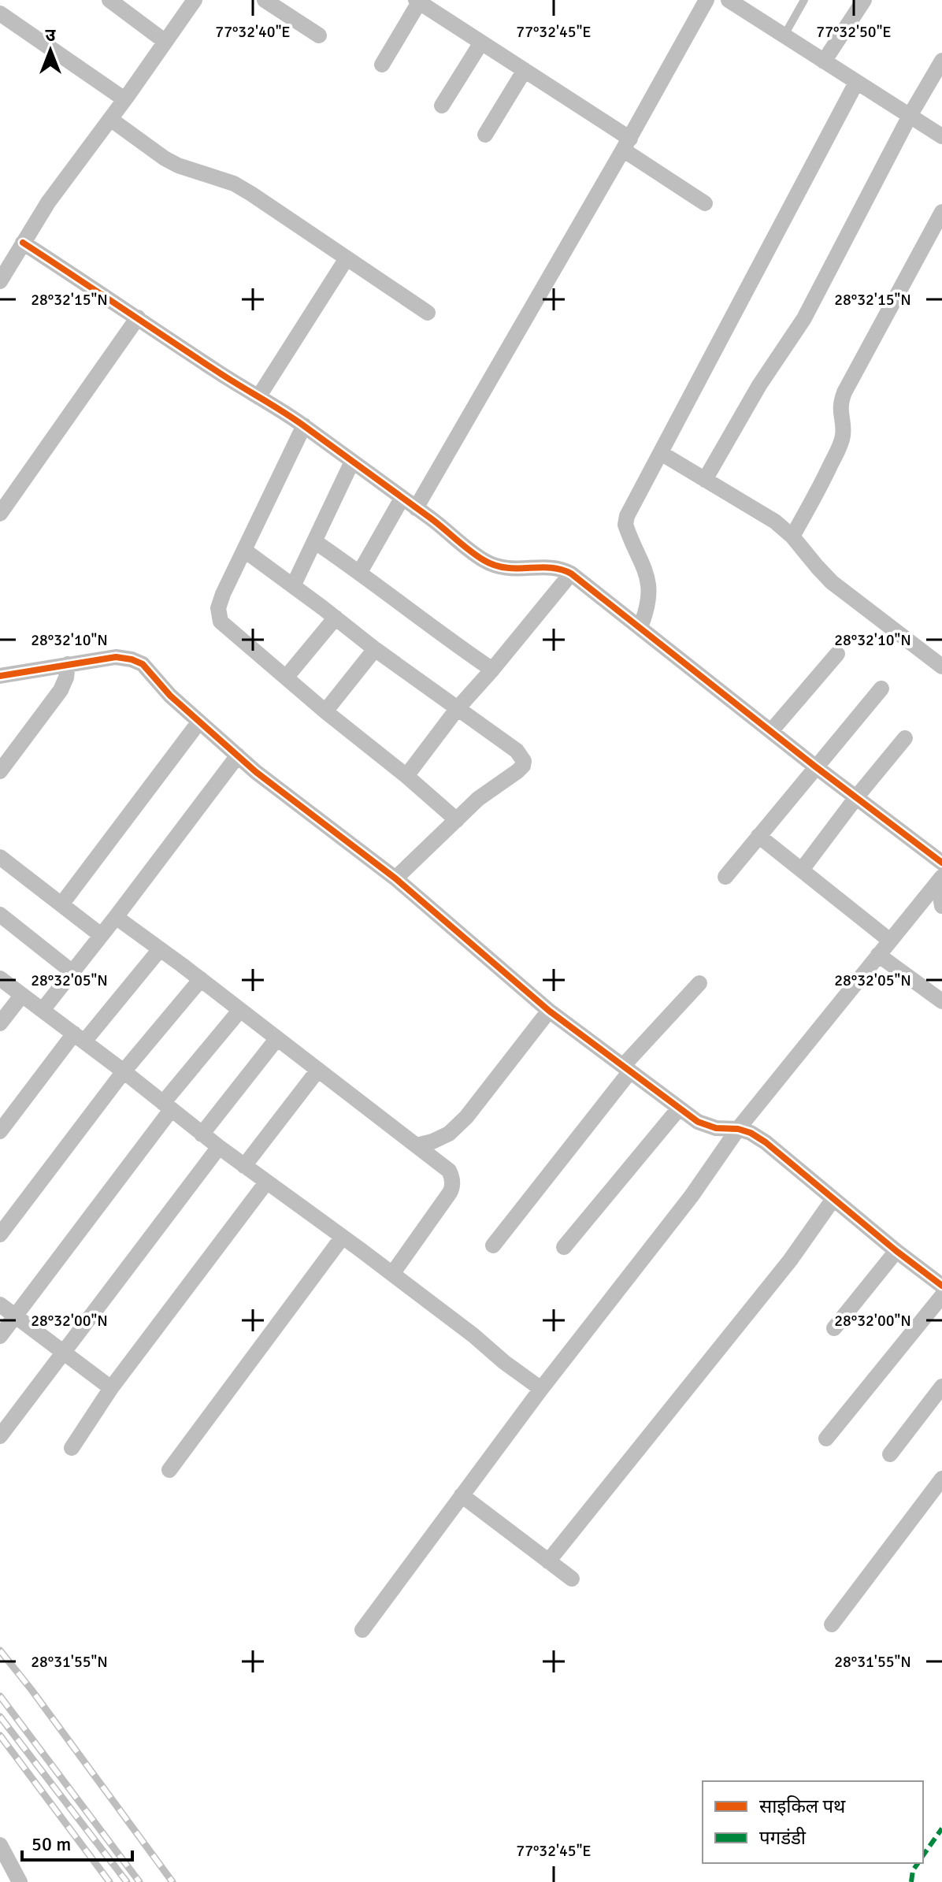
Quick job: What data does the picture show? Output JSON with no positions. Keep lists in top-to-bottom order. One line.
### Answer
{"legend":["साइकिल पथ","पगडंडी"],"scale_bar":"50 m","north":"top","coordinates":["77°32'40\"E","77°32'45\"E","77°32'50\"E","28°32'15\"N","28°32'10\"N","28°32'05\"N","28°32'00\"N","28°31'55\"N"]}
